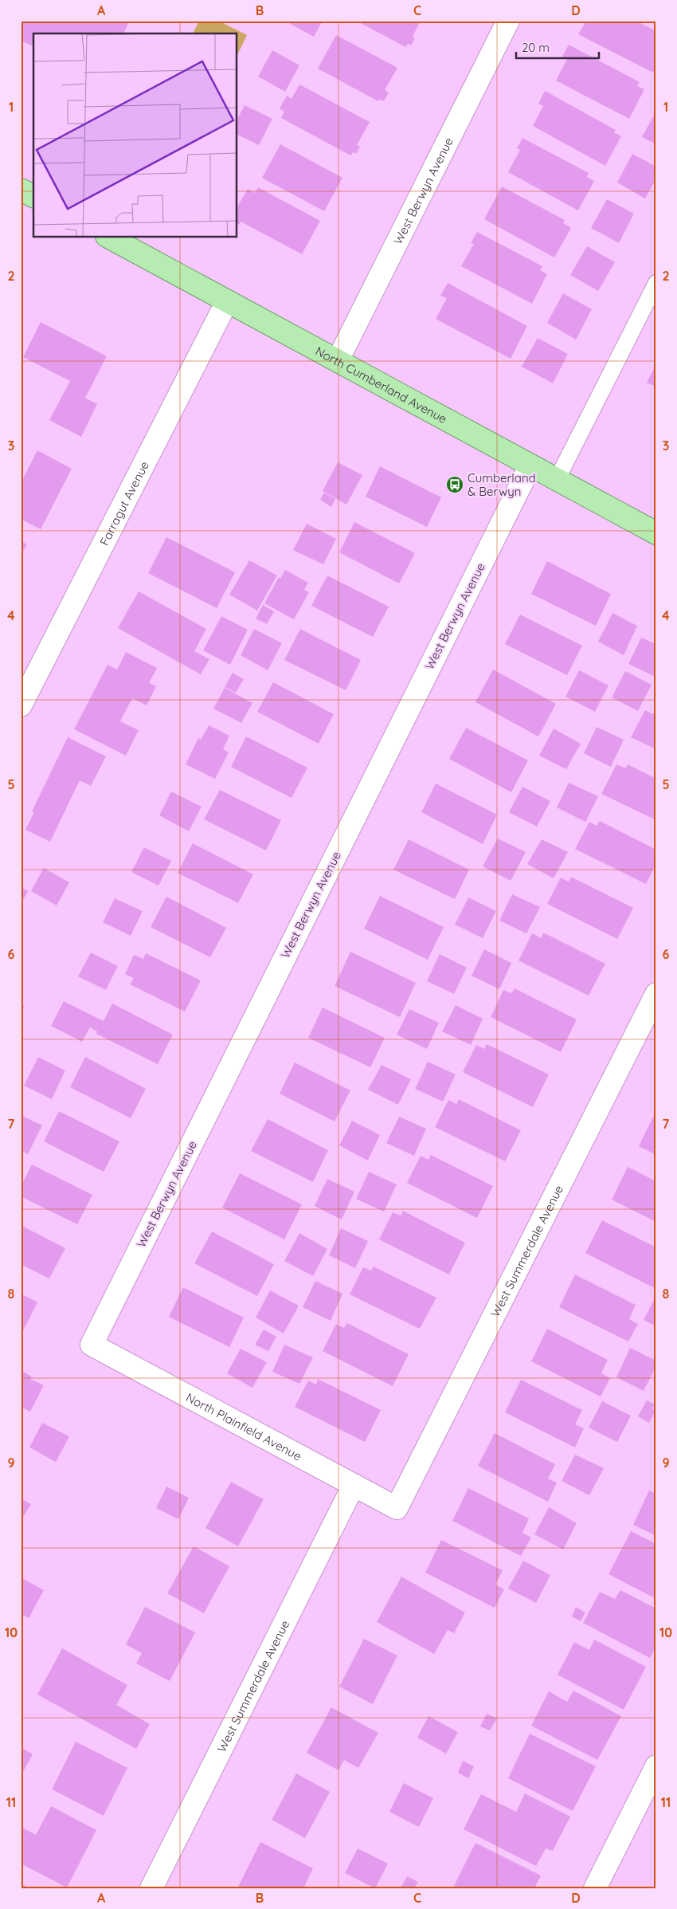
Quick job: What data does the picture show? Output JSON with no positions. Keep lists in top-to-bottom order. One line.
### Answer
{"streets":{"main road":["North Cumberland Avenue"],"street":["West Berwyn Avenue","Farragut Avenue","West Summerdale Avenue","North Plainfield Avenue"]},"crossings":[["West Berwyn Avenue","North Cumberland Avenue"],["West Berwyn Avenue","North Plainfield Avenue"],["North Cumberland Avenue","Farragut Avenue"],["West Summerdale Avenue","North Plainfield Avenue"]],"places":{"bus stop":["Cumberland & Berwyn"]},"scale_bar":"20 m","grid":{"columns":["A","B","C","D"],"rows":["1","2","3","4","5","6","7","8","9","10","11"]}}
